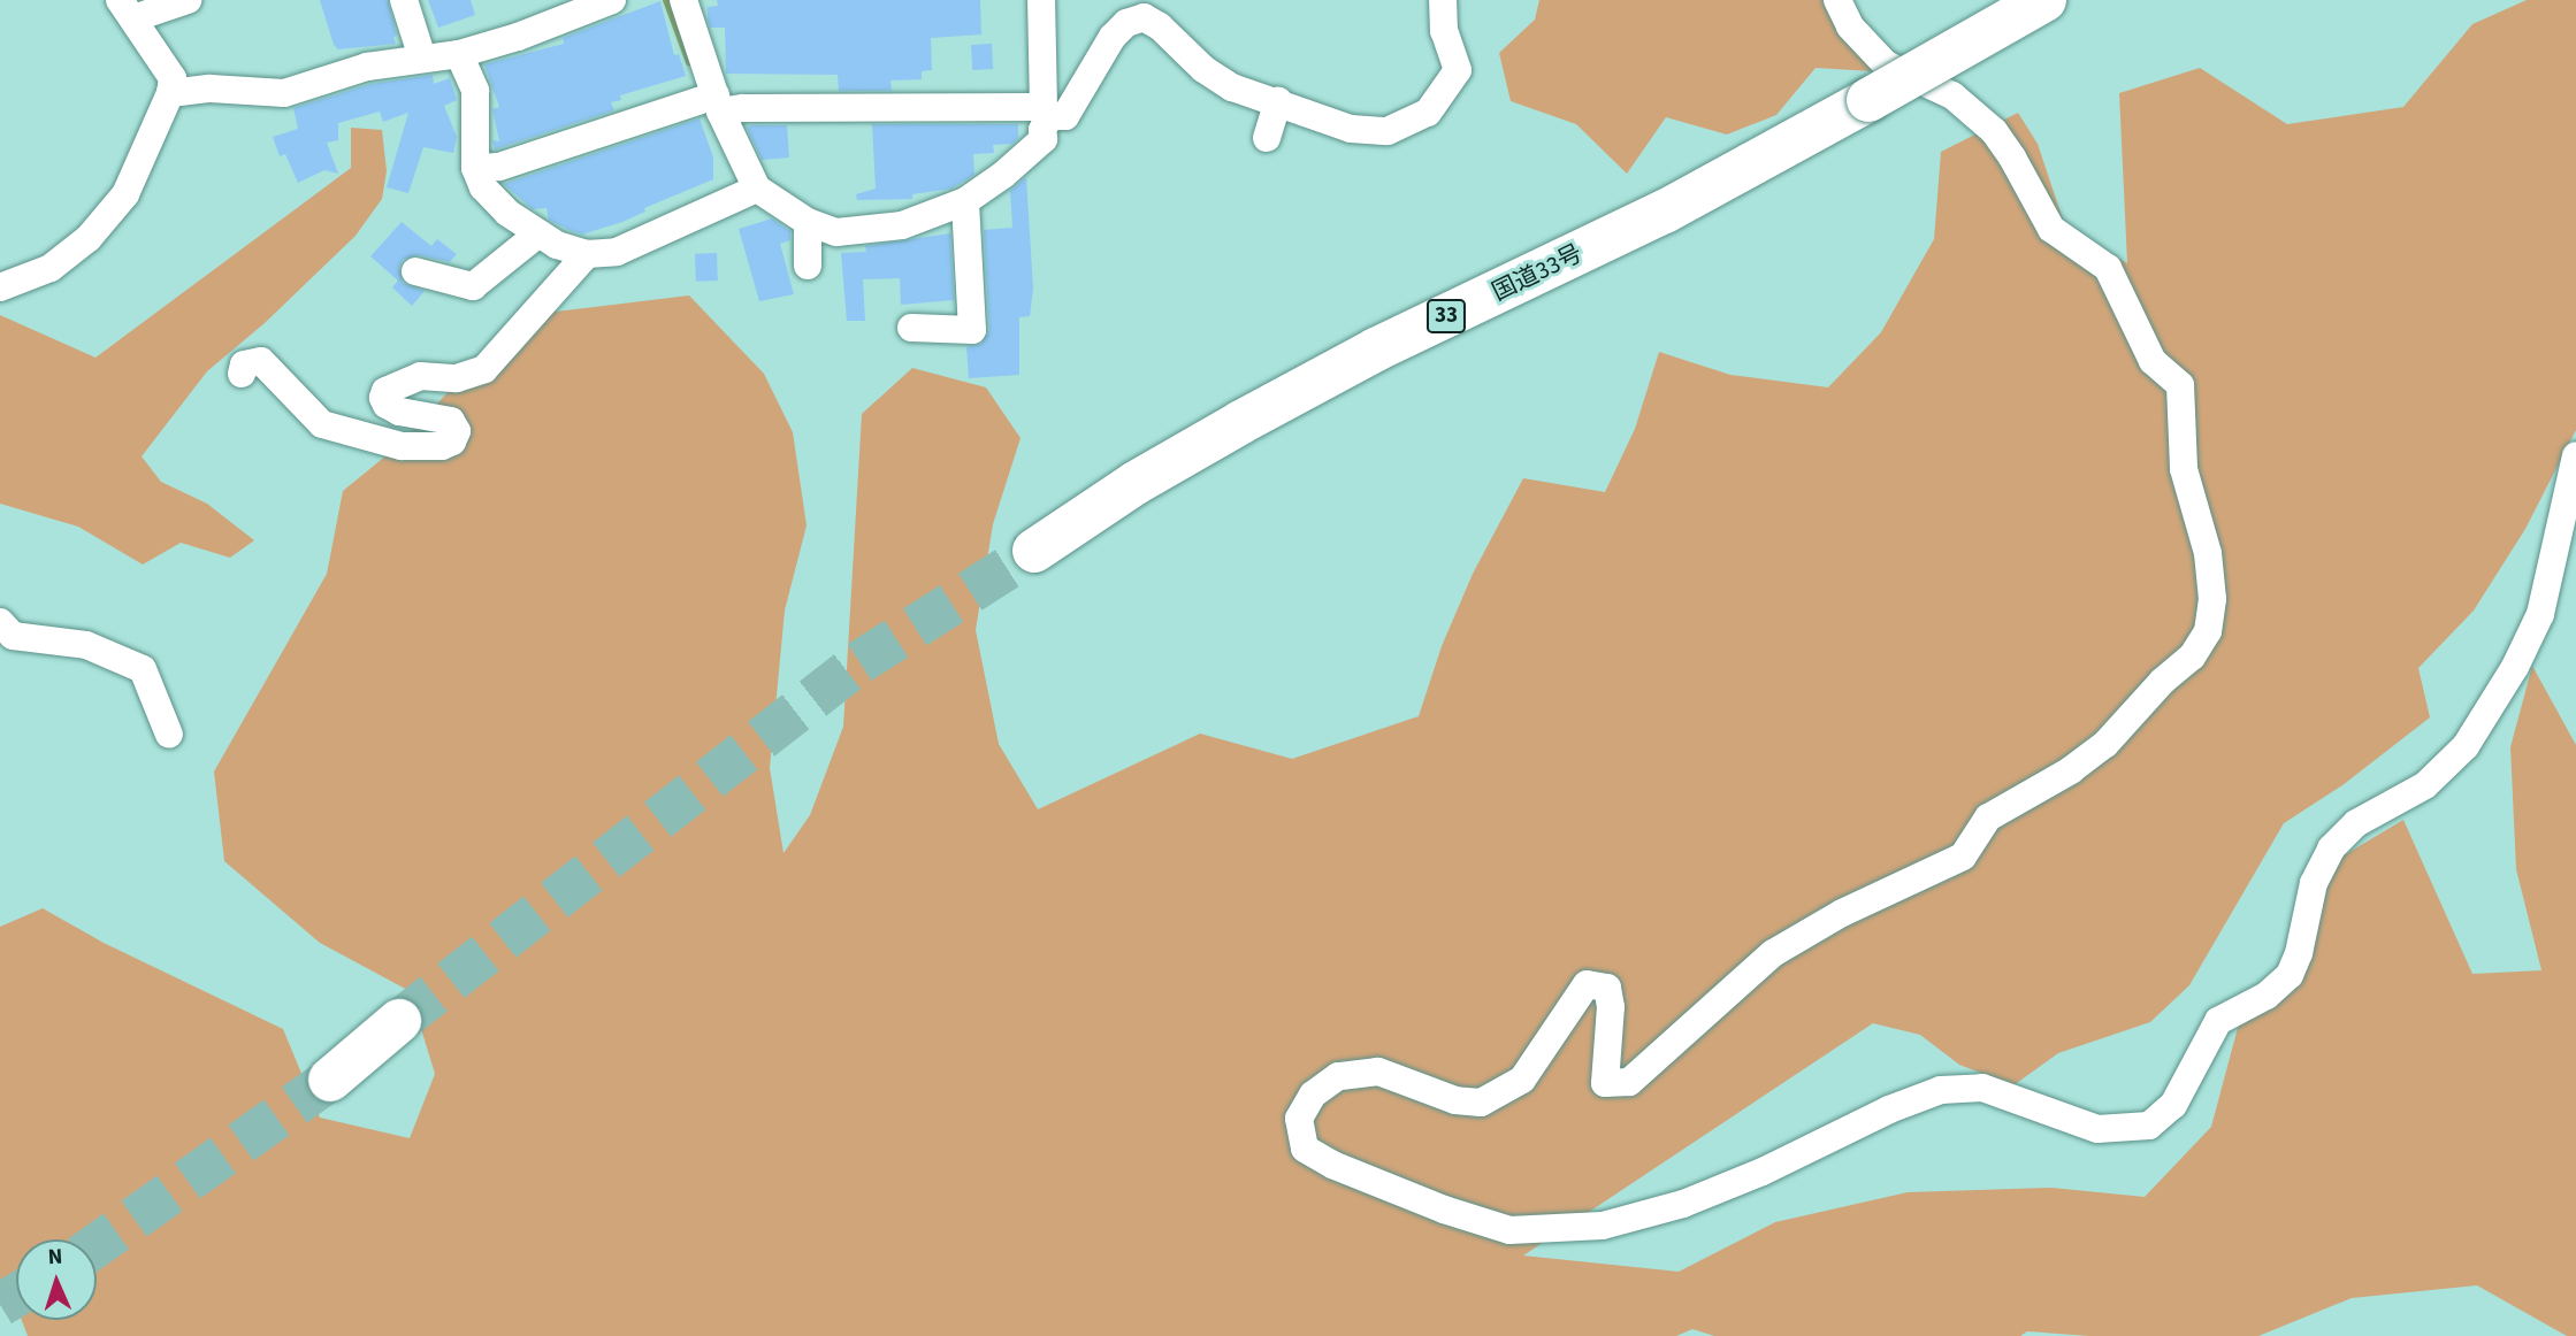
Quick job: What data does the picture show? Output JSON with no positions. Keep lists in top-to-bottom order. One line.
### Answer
{"streets":{"highway":["国道33号","33"]},"north":"top"}
